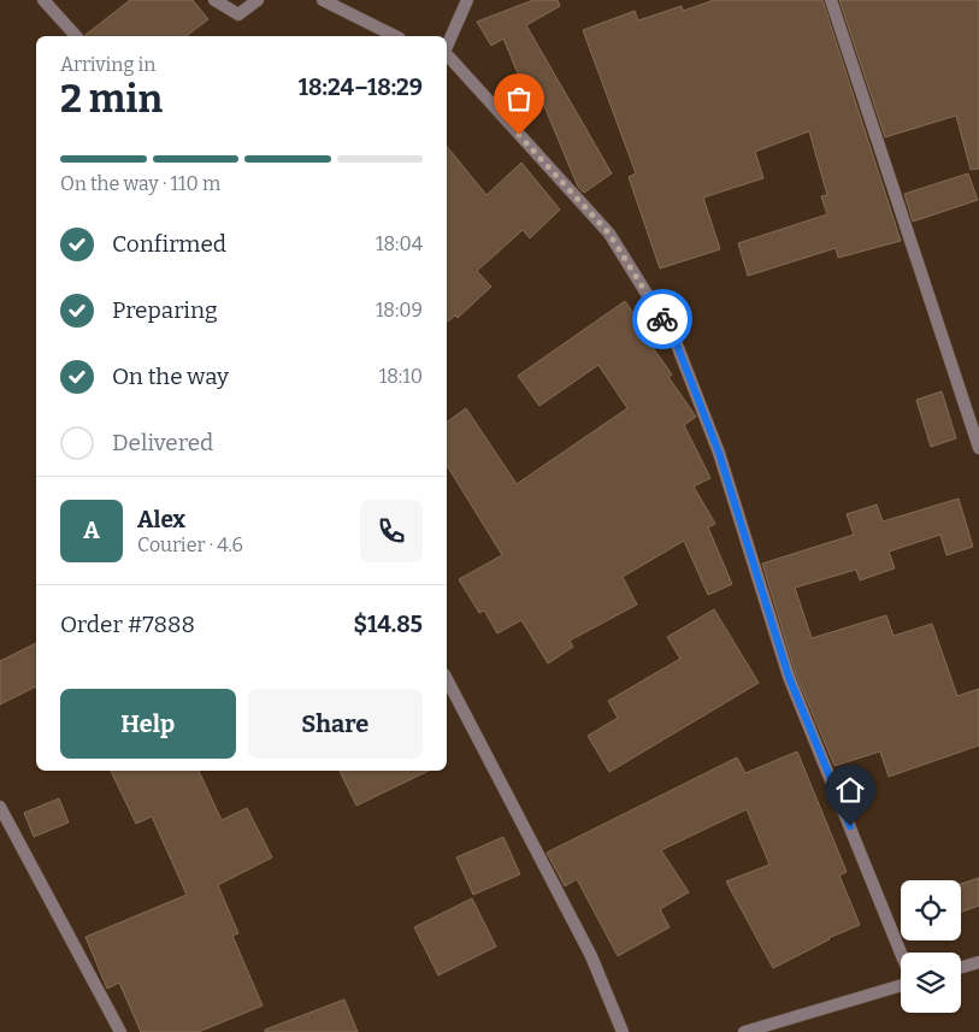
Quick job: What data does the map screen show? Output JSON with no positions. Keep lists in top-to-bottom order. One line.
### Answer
{"page":{"heading":["2 min","Arriving in","18:24–18:29"],"panel":["Alex","Courier · 4.6","Order #7888","$14.85"],"bar":"On the way · 110 m","list":[["Confirmed","18:04"],["Preparing","18:09"],["On the way","18:10"],"Delivered"],"round":"A","buttons":["Help","Share"]}}
